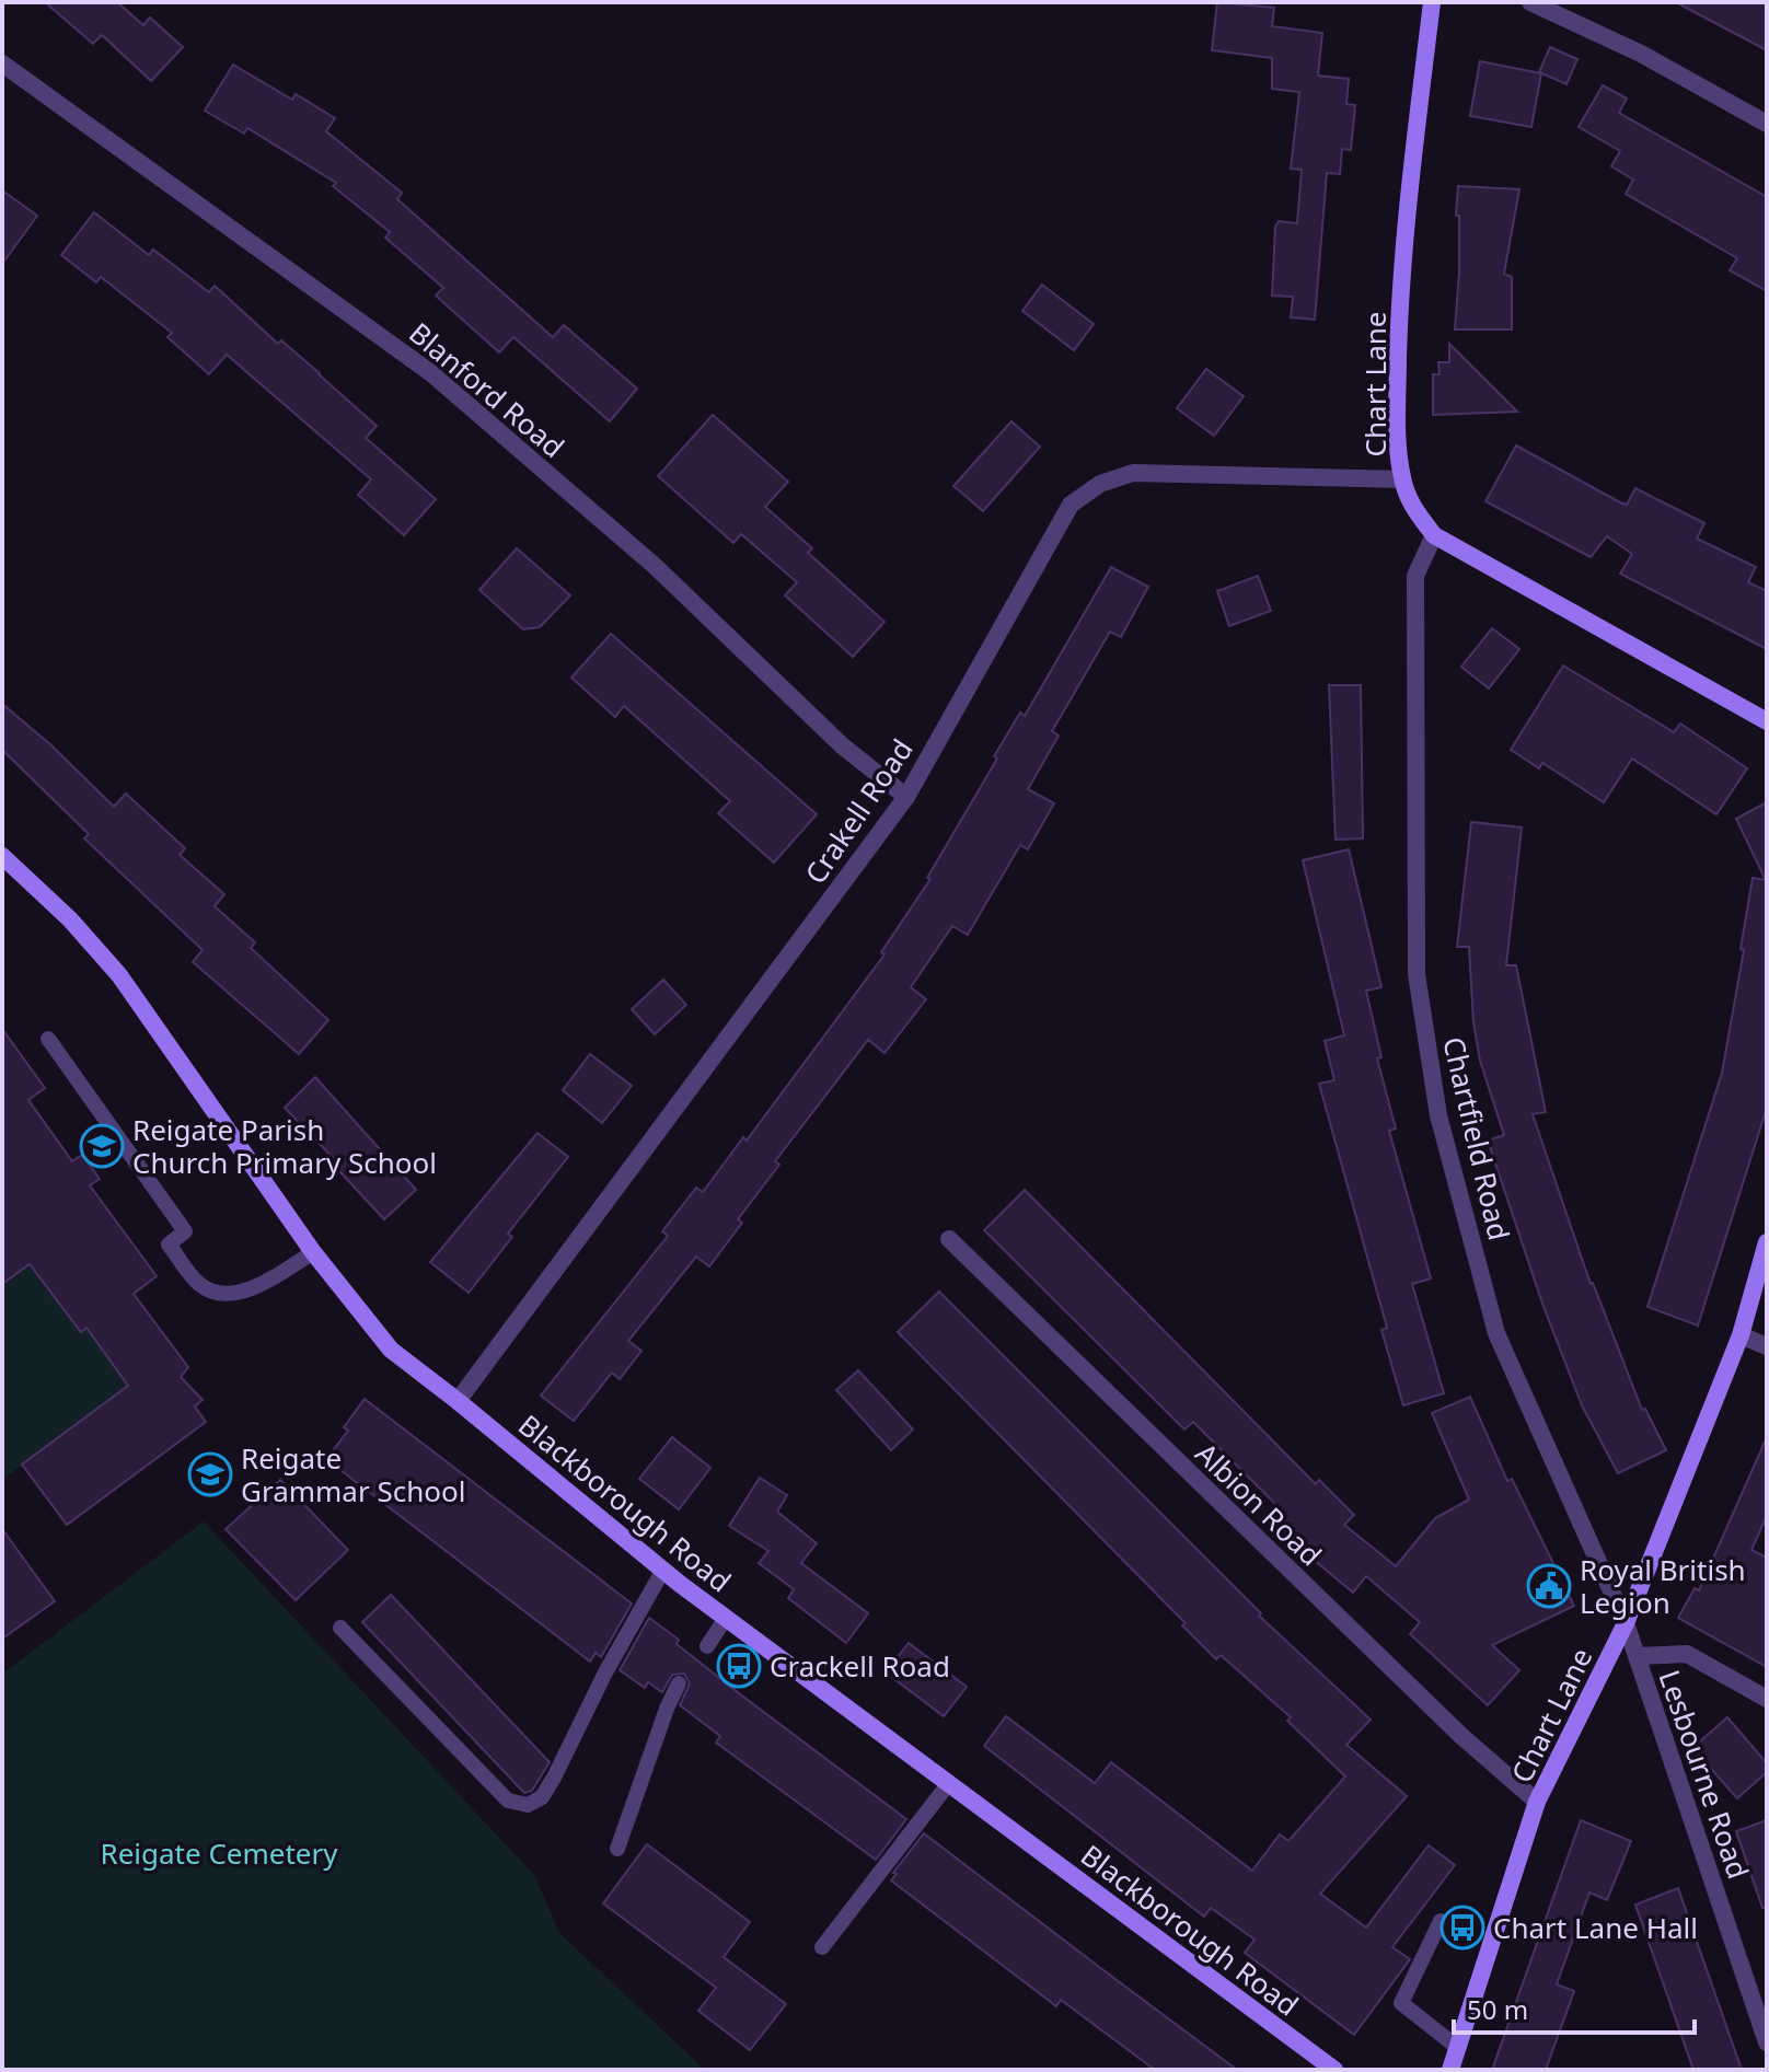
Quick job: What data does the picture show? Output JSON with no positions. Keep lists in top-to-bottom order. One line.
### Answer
{"streets":{"street":["Chart Lane","Blanford Road","Crakell Road","Chartfield Road","Blackborough Road","Albion Road","Lesbourne Road"]},"crossings":[["Chart Lane","Crakell Road"],["Chart Lane","Chartfield Road"],["Chart Lane","Albion Road"],["Chart Lane","Lesbourne Road"],["Blanford Road","Crakell Road"],["Crakell Road","Blackborough Road"],["Chartfield Road","Lesbourne Road"]],"parks":["Reigate Cemetery"],"places":{"school or university":["Reigate Parish Church Primary School","Reigate Grammar School"],"public building":["Royal British Legion"],"bus stop":["Crackell Road","Chart Lane Hall"]},"scale_bar":"50 m"}
